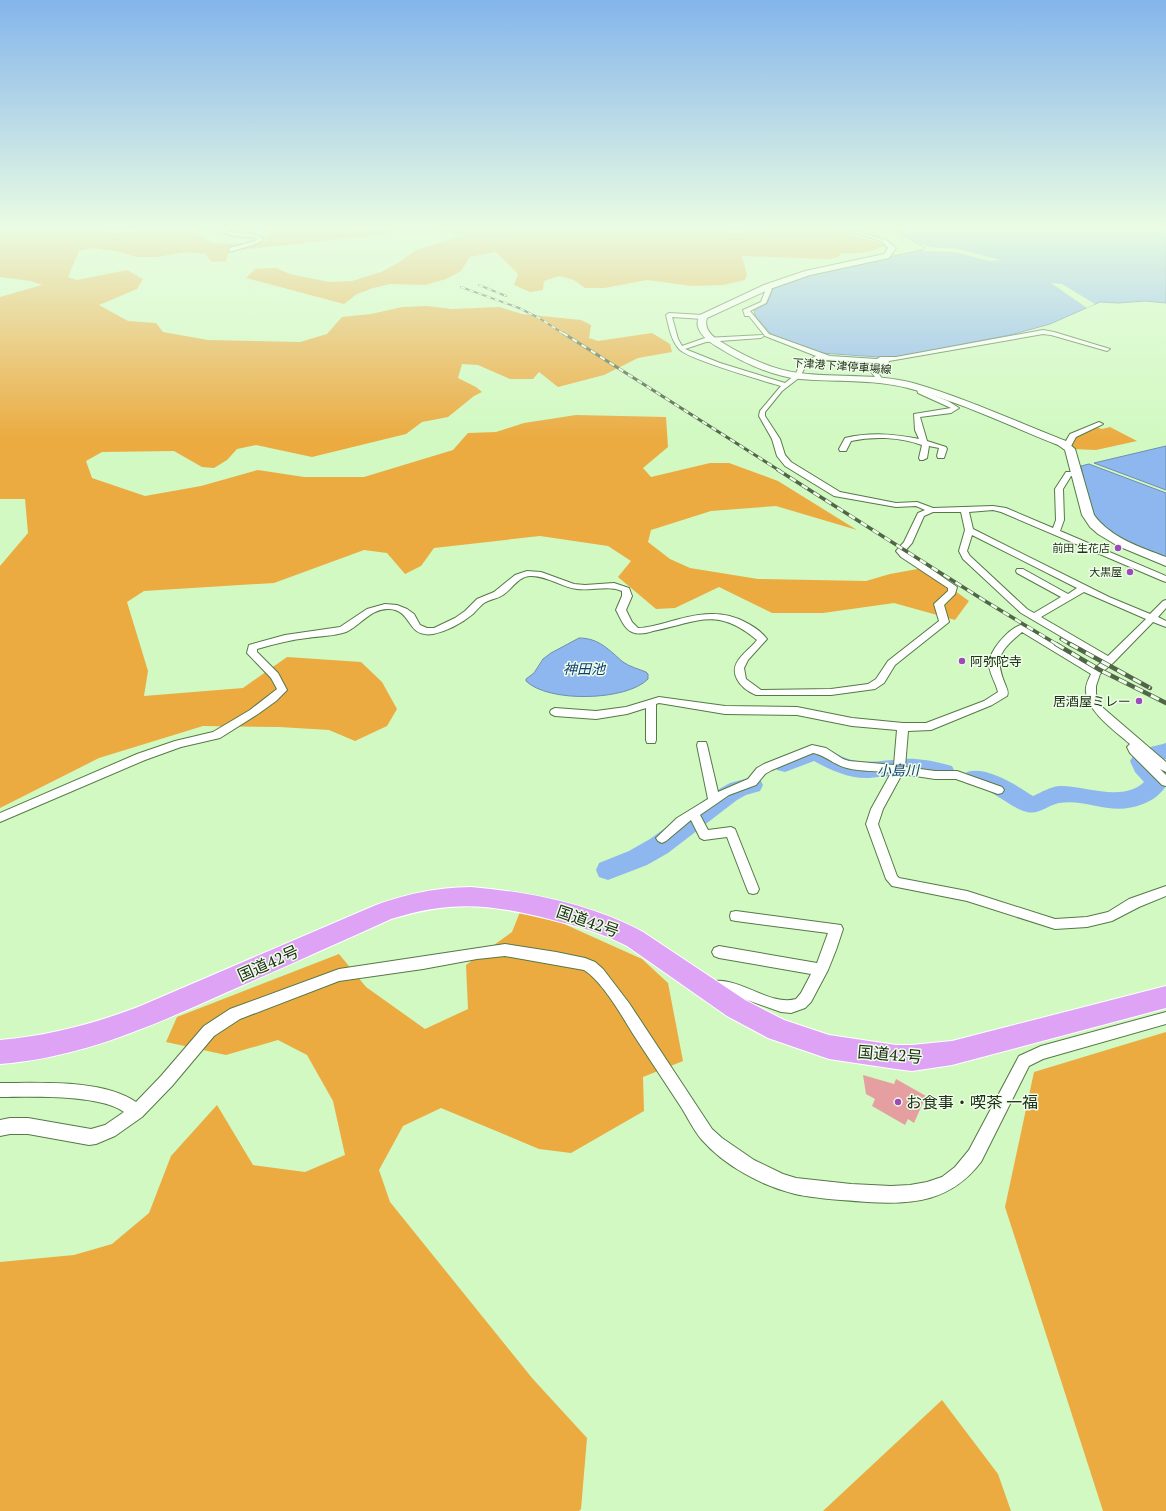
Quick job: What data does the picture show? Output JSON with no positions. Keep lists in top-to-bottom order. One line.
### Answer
{"streets":{"highway":["国道42号"],"main road":["下津港下津停車場線"]},"water":["神田池","小島川"],"places":["前田 生花店","大黒屋","阿弥陀寺","居酒屋ミレー","お食事・喫茶 一福"]}
